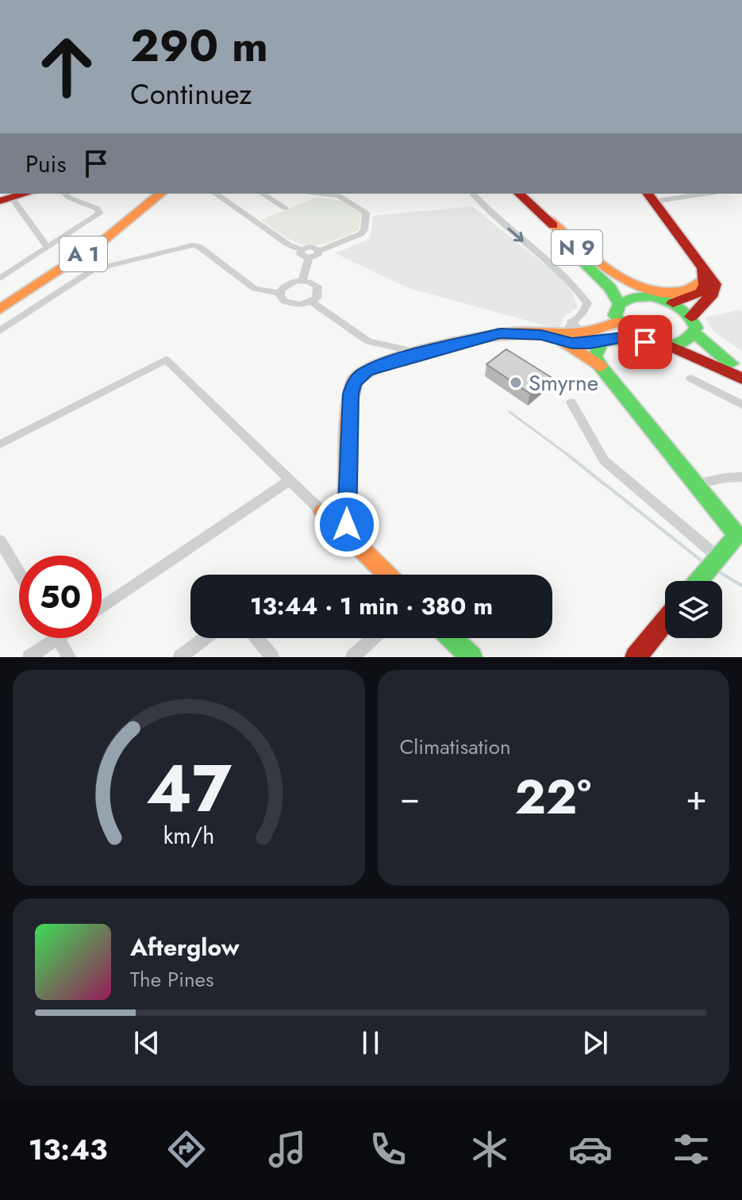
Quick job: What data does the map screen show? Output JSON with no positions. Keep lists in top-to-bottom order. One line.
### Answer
{"streets":{"main road":["N 9","A 1"]},"places":["Smyrne"],"page":{"turn":["290 m","Continuez"],"then":"Puis","limit":"50","trip":"13:44 · 1 min · 380 m","tile":"Climatisation","heat":["−","22°","+"],"song":["Afterglow","The Pines"],"tabs":"13:43","gauge":["47","km/h"]}}
